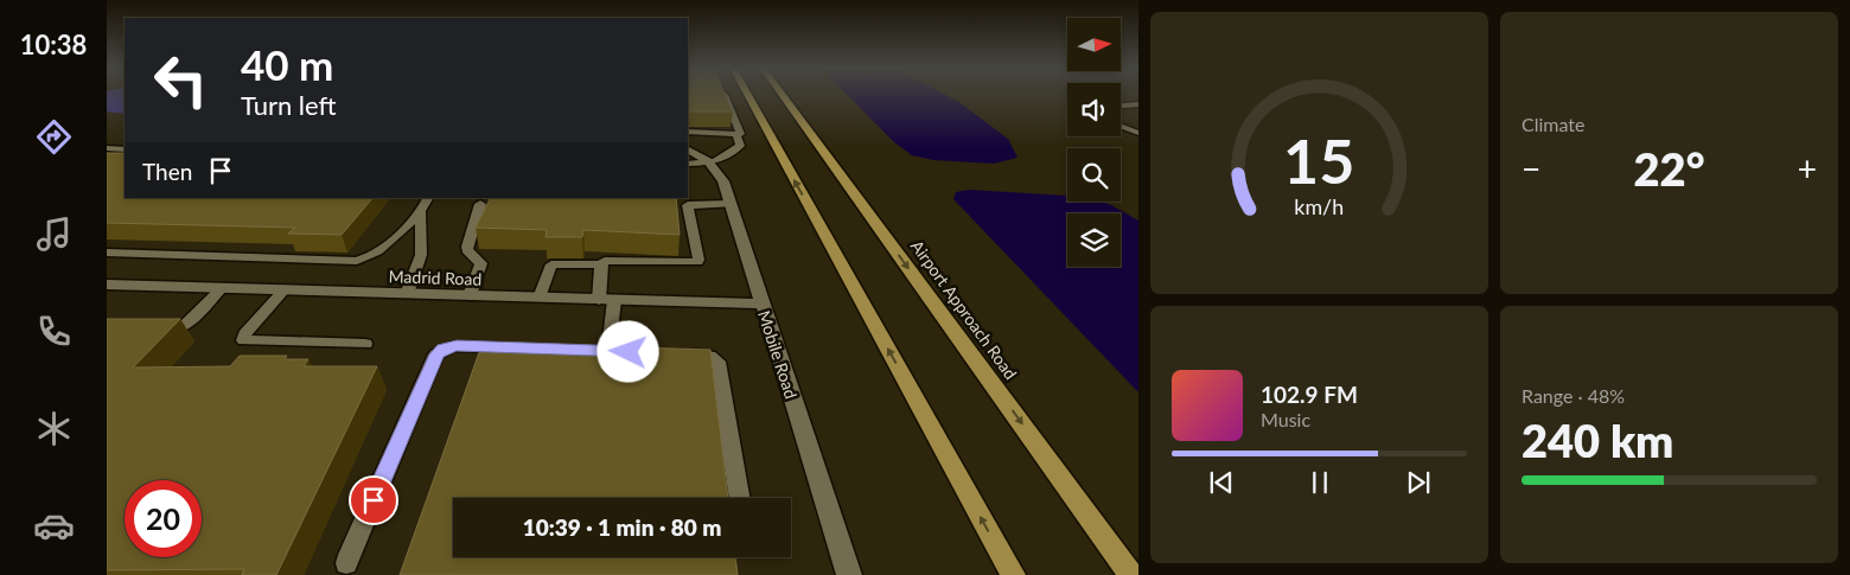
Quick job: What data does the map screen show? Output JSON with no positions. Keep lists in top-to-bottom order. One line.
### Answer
{"streets":{"main road":["Airport Approach Road"],"street":["Madrid Road","Mobile Road"]},"crossings":[["Madrid Road","Mobile Road"]],"north":"right","page":{"tabs":"10:38","tile":["Climate",["Range · 48%","240 km"]],"turn":["40 m","Turn left"],"then":"Then","heat":["−","22°","+"],"song":["102.9 FM","Music"],"limit":"20","trip":"10:39 · 1 min · 80 m","gauge":["15","km/h"]}}
